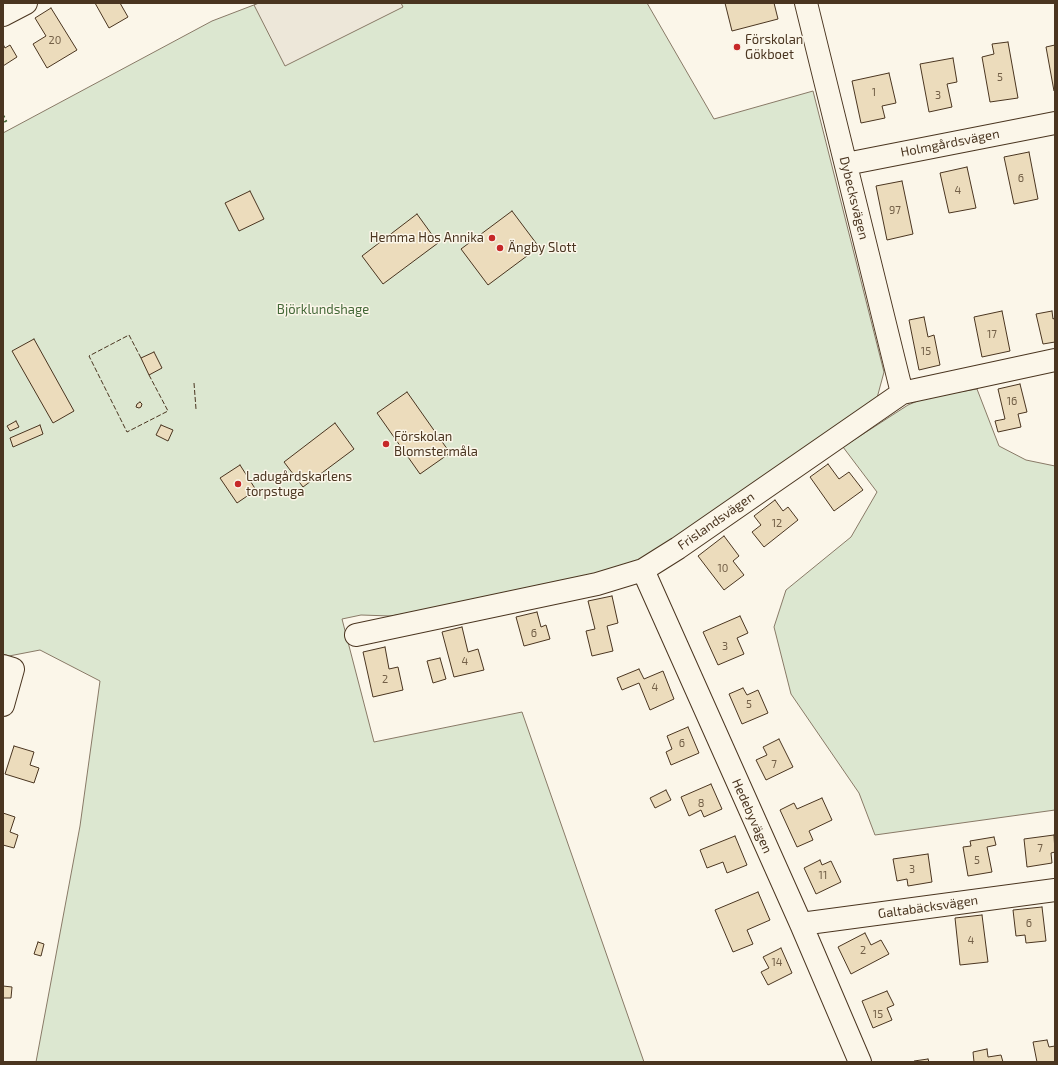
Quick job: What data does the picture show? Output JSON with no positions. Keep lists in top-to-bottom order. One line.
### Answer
{"streets":{"street":["Holmgårdsvägen","Dybecksvägen","Frislandsvägen","Hedebyvägen","Galtabäcksvägen"]},"crossings":[["Holmgårdsvägen","Dybecksvägen"],["Dybecksvägen","Frislandsvägen"],["Frislandsvägen","Hedebyvägen"],["Hedebyvägen","Galtabäcksvägen"]],"parks":["Björklundshage"],"places":["Förskolan Gökboet","Hemma Hos Annika","Ängby Slott","Förskolan Blomstermåla","Ladugårdskarlens torpstuga"],"house_numbers":["20","5","1","3","6","4","97","17","15","16","12","10","6","3","4","2","4","5","6","7","8","7","5","3","11","6","4","2","14","15"]}
